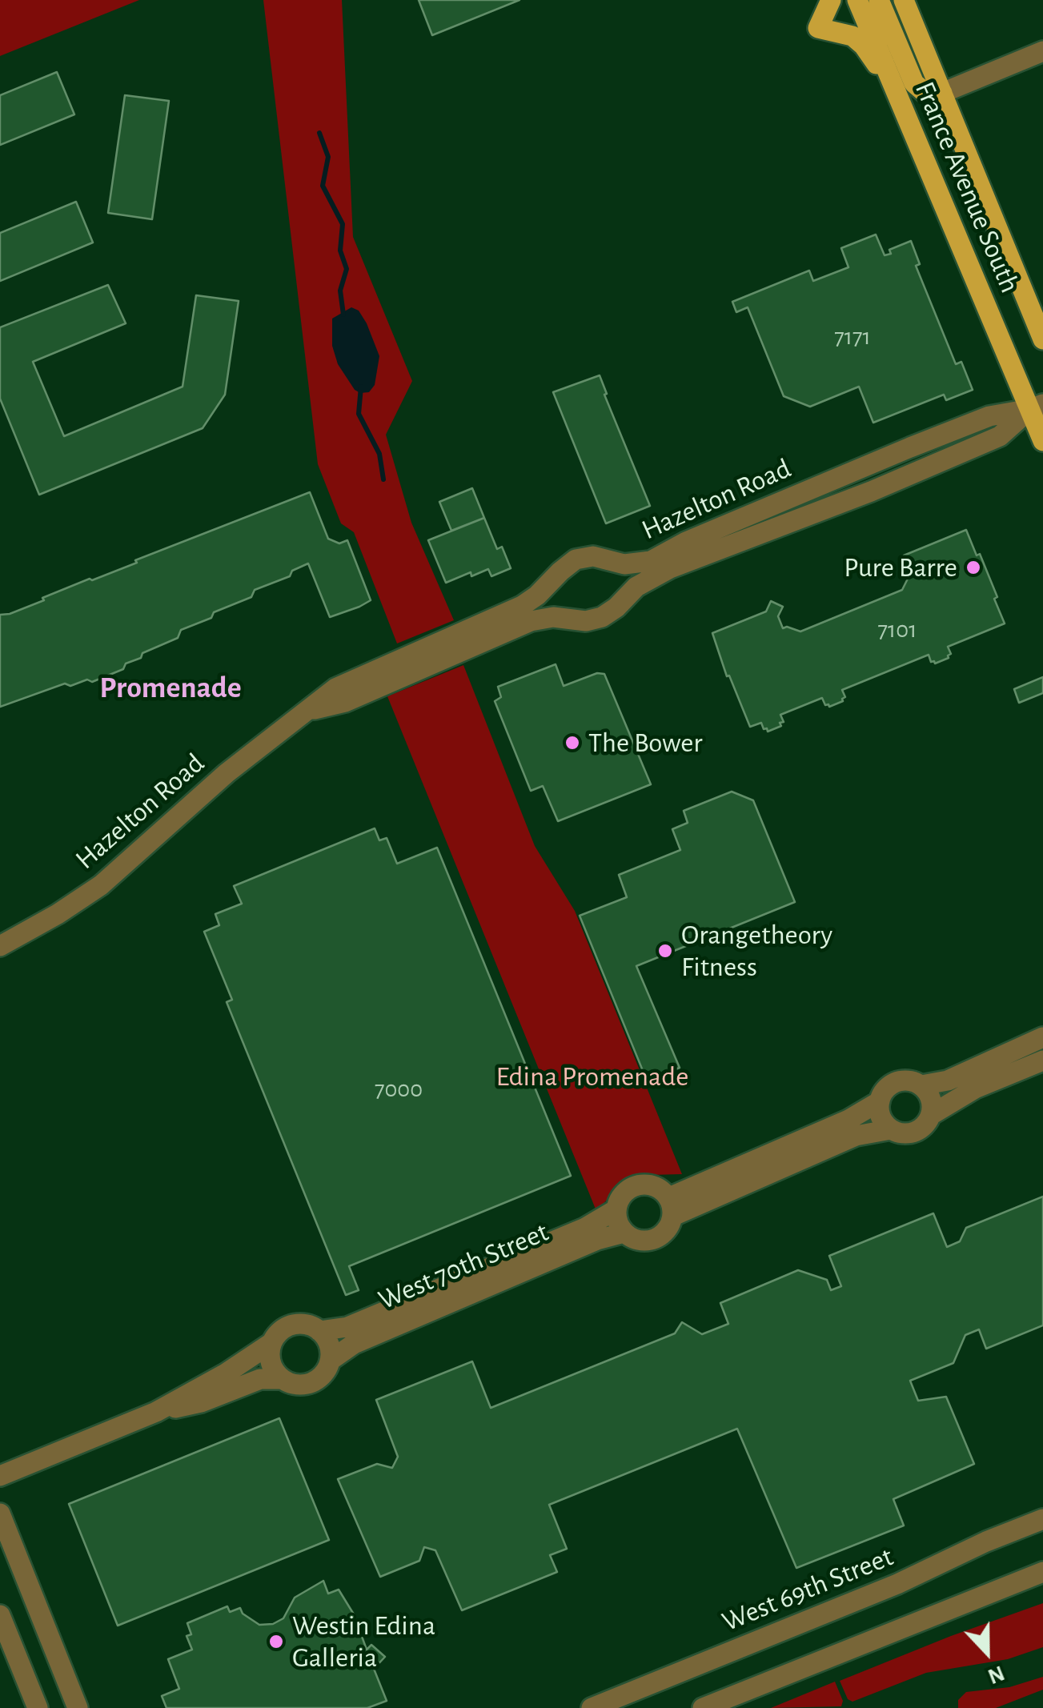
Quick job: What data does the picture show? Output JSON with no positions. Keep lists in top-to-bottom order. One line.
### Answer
{"streets":{"main road":["France Avenue South"],"street":["Hazelton Road","West 70th Street","West 69th Street"]},"crossings":[["France Avenue South","Hazelton Road"]],"districts":["Promenade"],"parks":["Edina Promenade"],"places":["Pure Barre","The Bower","Orangetheory Fitness","Westin Edina Galleria"],"house_numbers":["7171","7101","7000"],"north":"bottom"}
